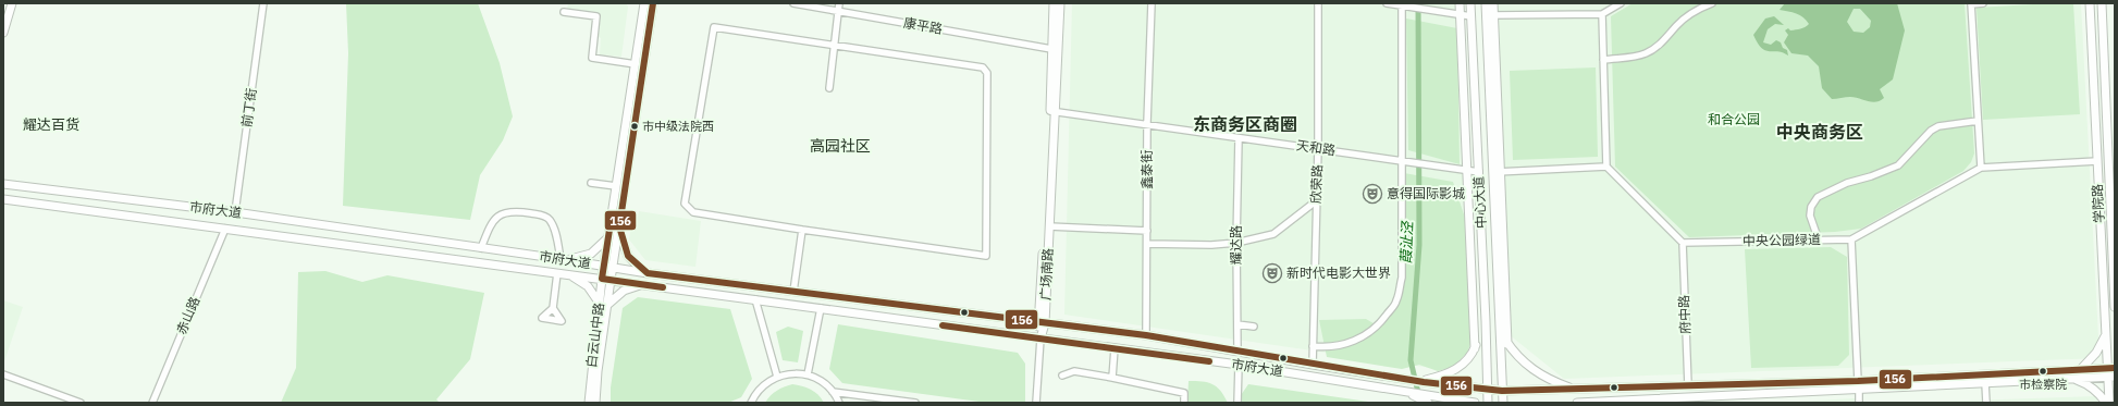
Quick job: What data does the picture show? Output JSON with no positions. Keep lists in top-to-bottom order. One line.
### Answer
{"streets":{"main road":["中心大道","学院路","市府大道","广场南路","白云山中路"],"street":["康平路","前丁街","天和路","鑫泰街","欣荣路","中央公园绿道","耀达路","府中路","赤山路"]},"crossings":[["康平路","广场南路"],["前丁街","市府大道"],["天和路","鑫泰街"],["天和路","欣荣路"],["天和路","中心大道"],["天和路","耀达路"],["天和路","广场南路"],["鑫泰街","市府大道"],["欣荣路","市府大道"],["中心大道","市府大道"],["学院路","市府大道"],["市府大道","耀达路"],["市府大道","广场南路"],["市府大道","府中路"],["市府大道","赤山路"],["市府大道","白云山中路"],["中央公园绿道","府中路"]],"districts":["耀达百货","东商务区商圈","中央商务区","高园社区"],"water":["葭沚泾"],"parks":["和合公园"],"places":{"other":["市中级法院西","市检察院"],"theatre":["意得国际影城","新时代电影大世界"]},"lines":["transit line 156"]}
